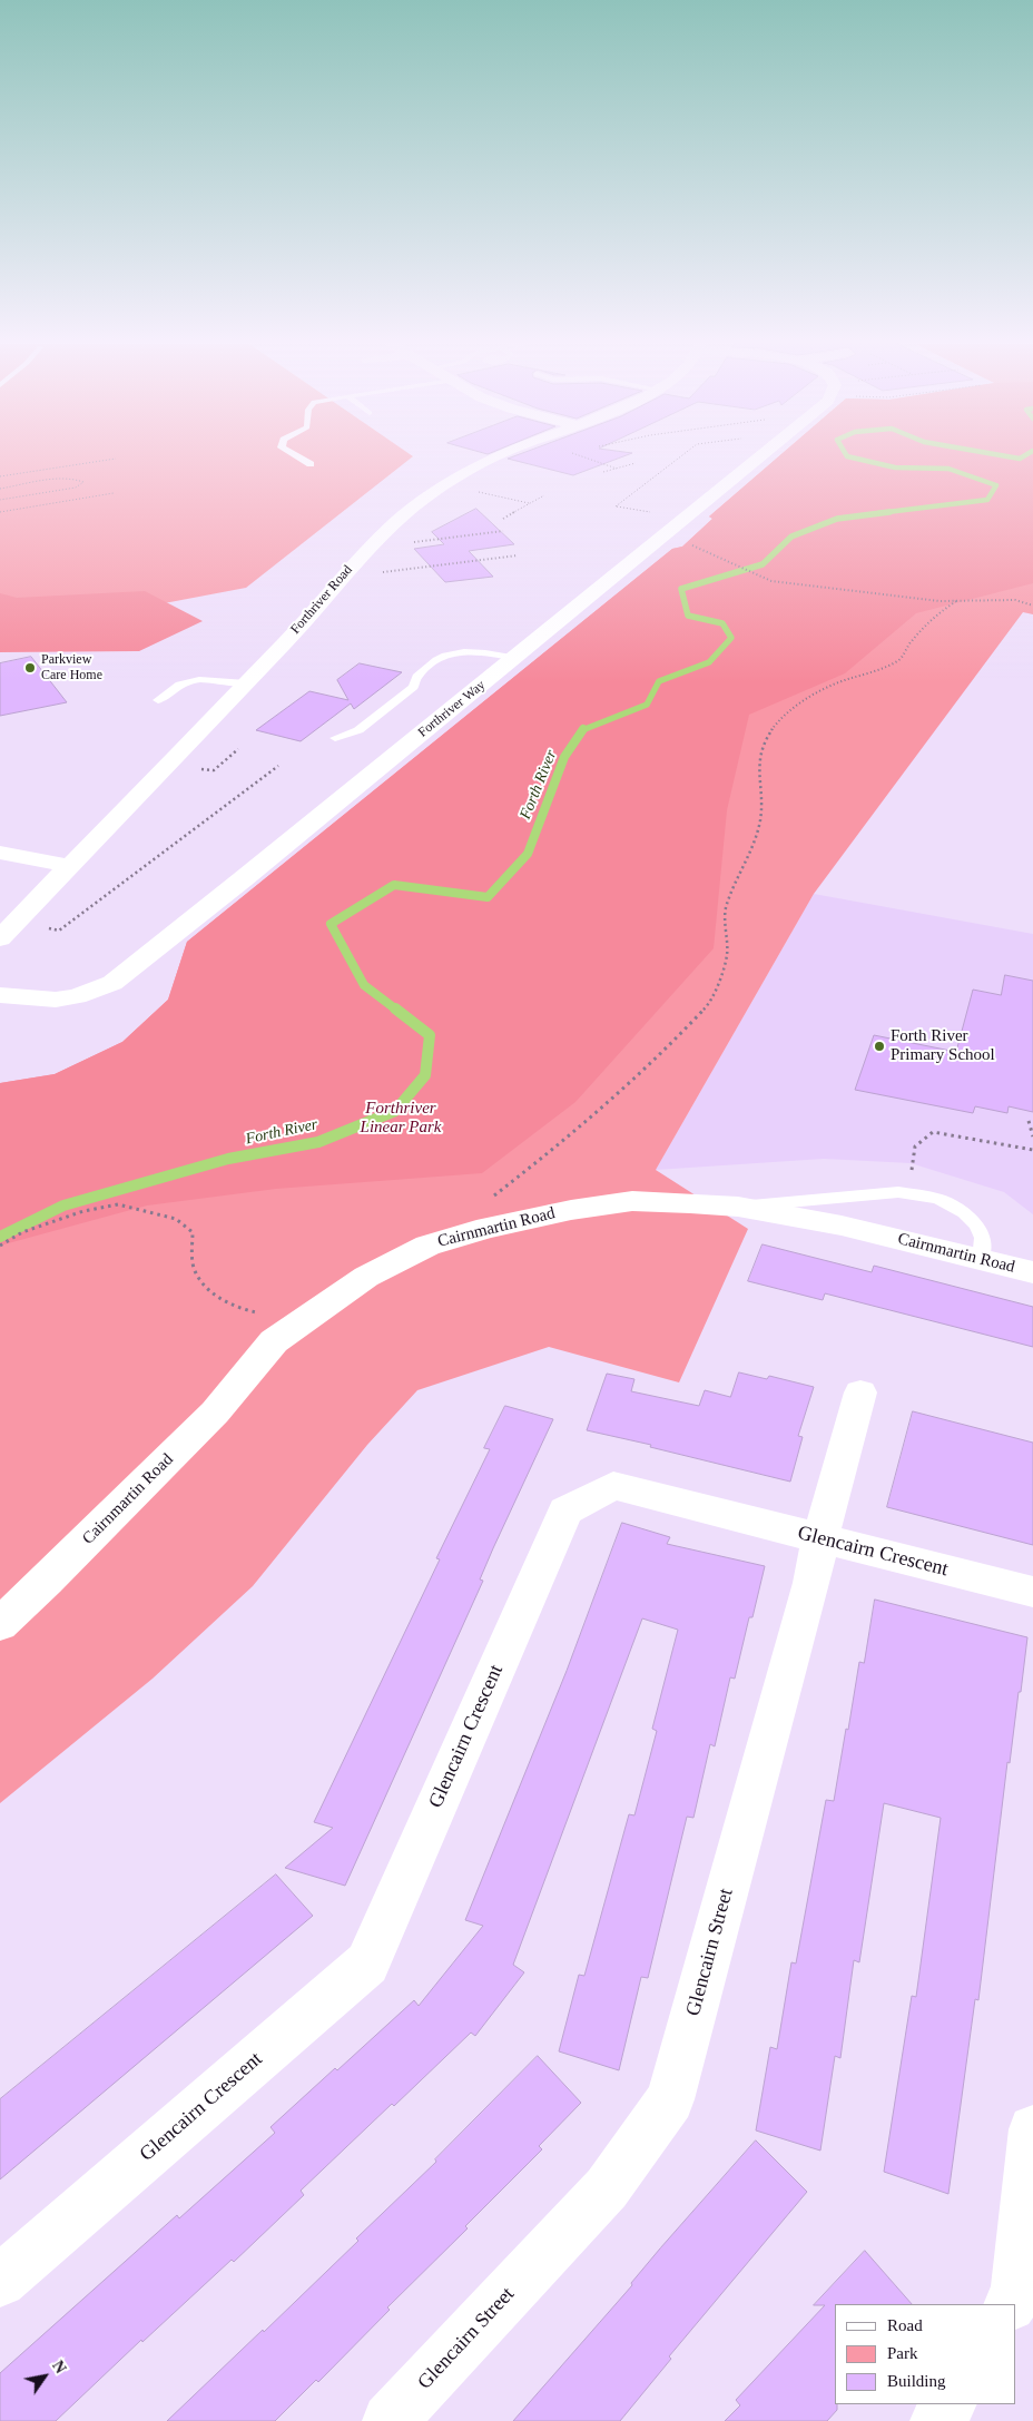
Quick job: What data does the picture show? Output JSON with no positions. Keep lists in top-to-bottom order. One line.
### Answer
{"streets":{"street":["Forthriver Road","Forthriver Way","Cairnmartin Road","Glencairn Crescent","Glencairn Street"]},"crossings":[["Glencairn Crescent","Glencairn Street"]],"water":["Forth River"],"parks":["Forthriver Linear Park"],"places":["Parkview Care Home","Forth River Primary School"],"legend":["Road","Park","Building"],"north":"top right"}
